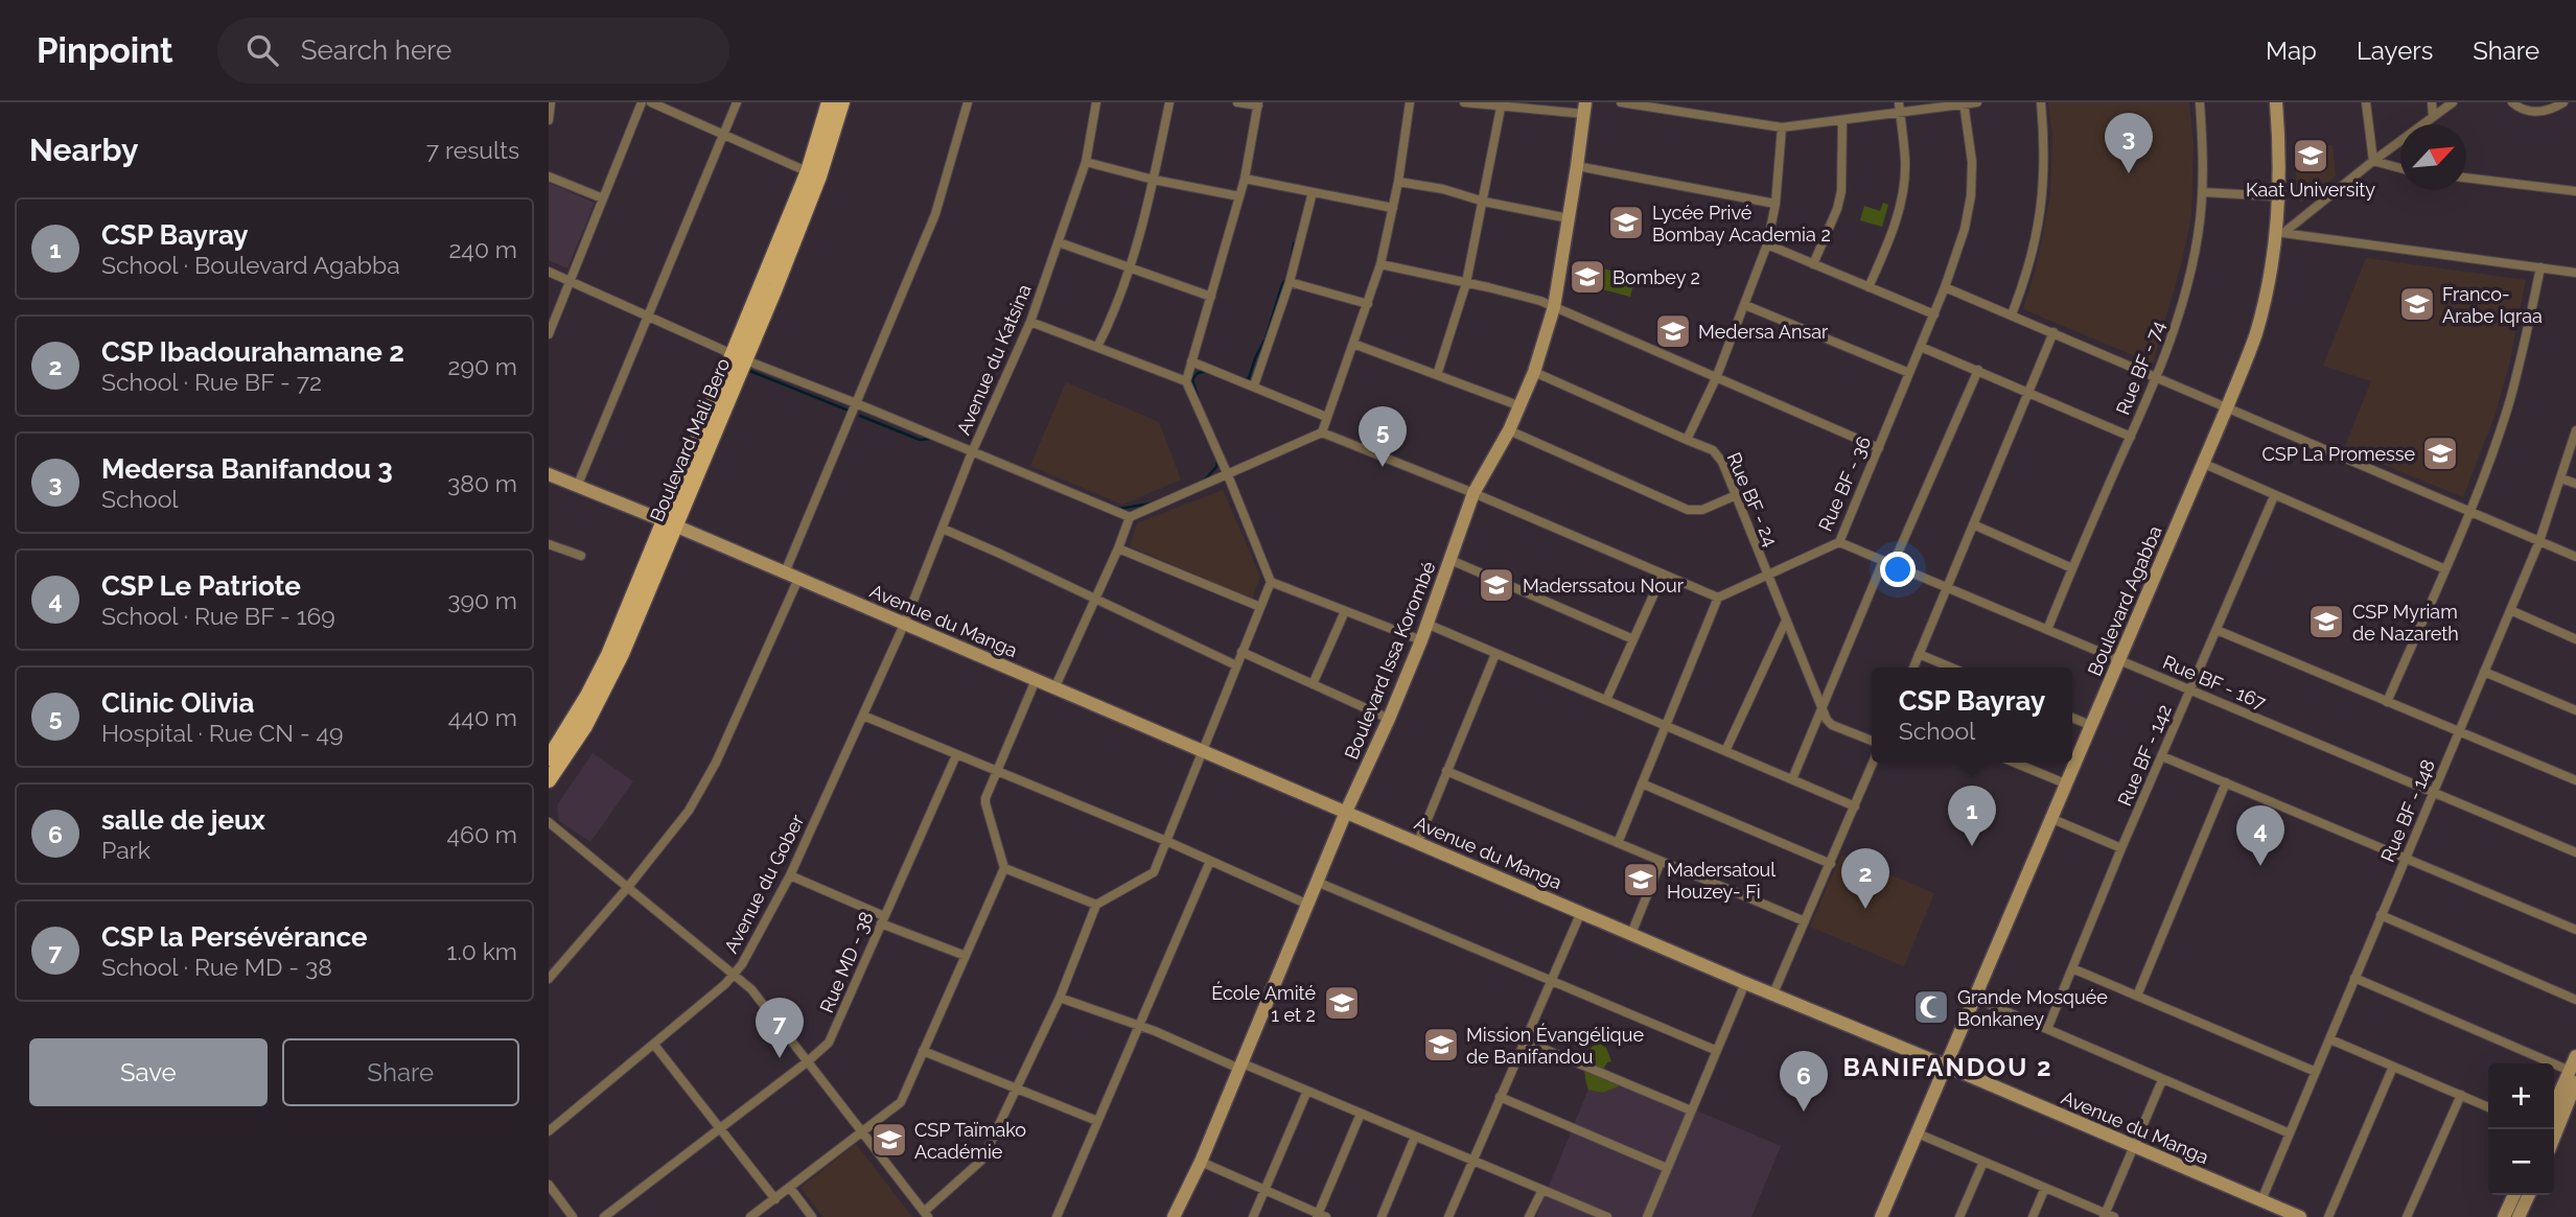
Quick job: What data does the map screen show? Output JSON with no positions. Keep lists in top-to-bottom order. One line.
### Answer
{"streets":{"main road":["Boulevard Mali Bero"],"street":["Avenue du Katsina","Rue BF - 74","Rue BF - 36","Rue BF - 24","Boulevard Agabba","Avenue du Manga","Boulevard Issa Korombé","Rue BF - 167","Rue BF - 142","Rue BF - 148","Avenue du Gober","Rue MD - 38"]},"crossings":[["Avenue du Katsina","Avenue du Manga"],["Avenue du Katsina","Avenue du Gober"],["Rue BF - 74","Rue BF - 167"],["Boulevard Mali Bero","Avenue du Manga"],["Rue BF - 36","Rue BF - 24"],["Rue BF - 36","Rue BF - 167"],["Rue BF - 24","Boulevard Issa Korombé"],["Boulevard Agabba","Avenue du Manga"],["Boulevard Agabba","Rue BF - 167"],["Avenue du Manga","Boulevard Issa Korombé"],["Avenue du Manga","Rue BF - 148"],["Avenue du Manga","Avenue du Gober"],["Rue BF - 167","Rue BF - 142"],["Rue BF - 167","Rue BF - 148"]],"districts":["BANIFANDOU 2"],"places":{"school or university":["Kaat University","Lycée Privé Bombay Academia 2","Bombey 2","Franco- Arabe Iqraa","Medersa Ansar","CSP La Promesse","Maderssatou Nour","CSP Myriam de Nazareth","Madersatoul Houzey- Fi","École Amité 1 et 2","Mission Évangélique de Banifandou","CSP Taïmako Académie"],"mosque":["Grande Mosquée Bonkaney"]},"north":"top right","page":{"header":"Pinpoint","search":"Search here","nav":["Map","Layers","Share"],"heading":["Nearby","7 results"],"pins":["3","5","1","4","2","7","6"],"list":[{"mark":"1","name":"CSP Bayray","note":"School · Boulevard Agabba","value":"240 m"},{"mark":"2","name":"CSP Ibadourahamane 2","note":"School · Rue BF - 72","value":"290 m"},{"mark":"3","name":"Medersa Banifandou 3","note":"School","value":"380 m"},{"mark":"4","name":"CSP Le Patriote","note":"School · Rue BF - 169","value":"390 m"},{"mark":"5","name":"Clinic Olivia","note":"Hospital · Rue CN - 49","value":"440 m"},{"mark":"6","name":"salle de jeux","note":"Park","value":"460 m"},{"mark":"7","name":"CSP la Persévérance","note":"School · Rue MD - 38","value":"1.0 km"}],"popup":["CSP Bayray","School"],"buttons":["Save","Share"],"map_buttons":["+","−"]}}
